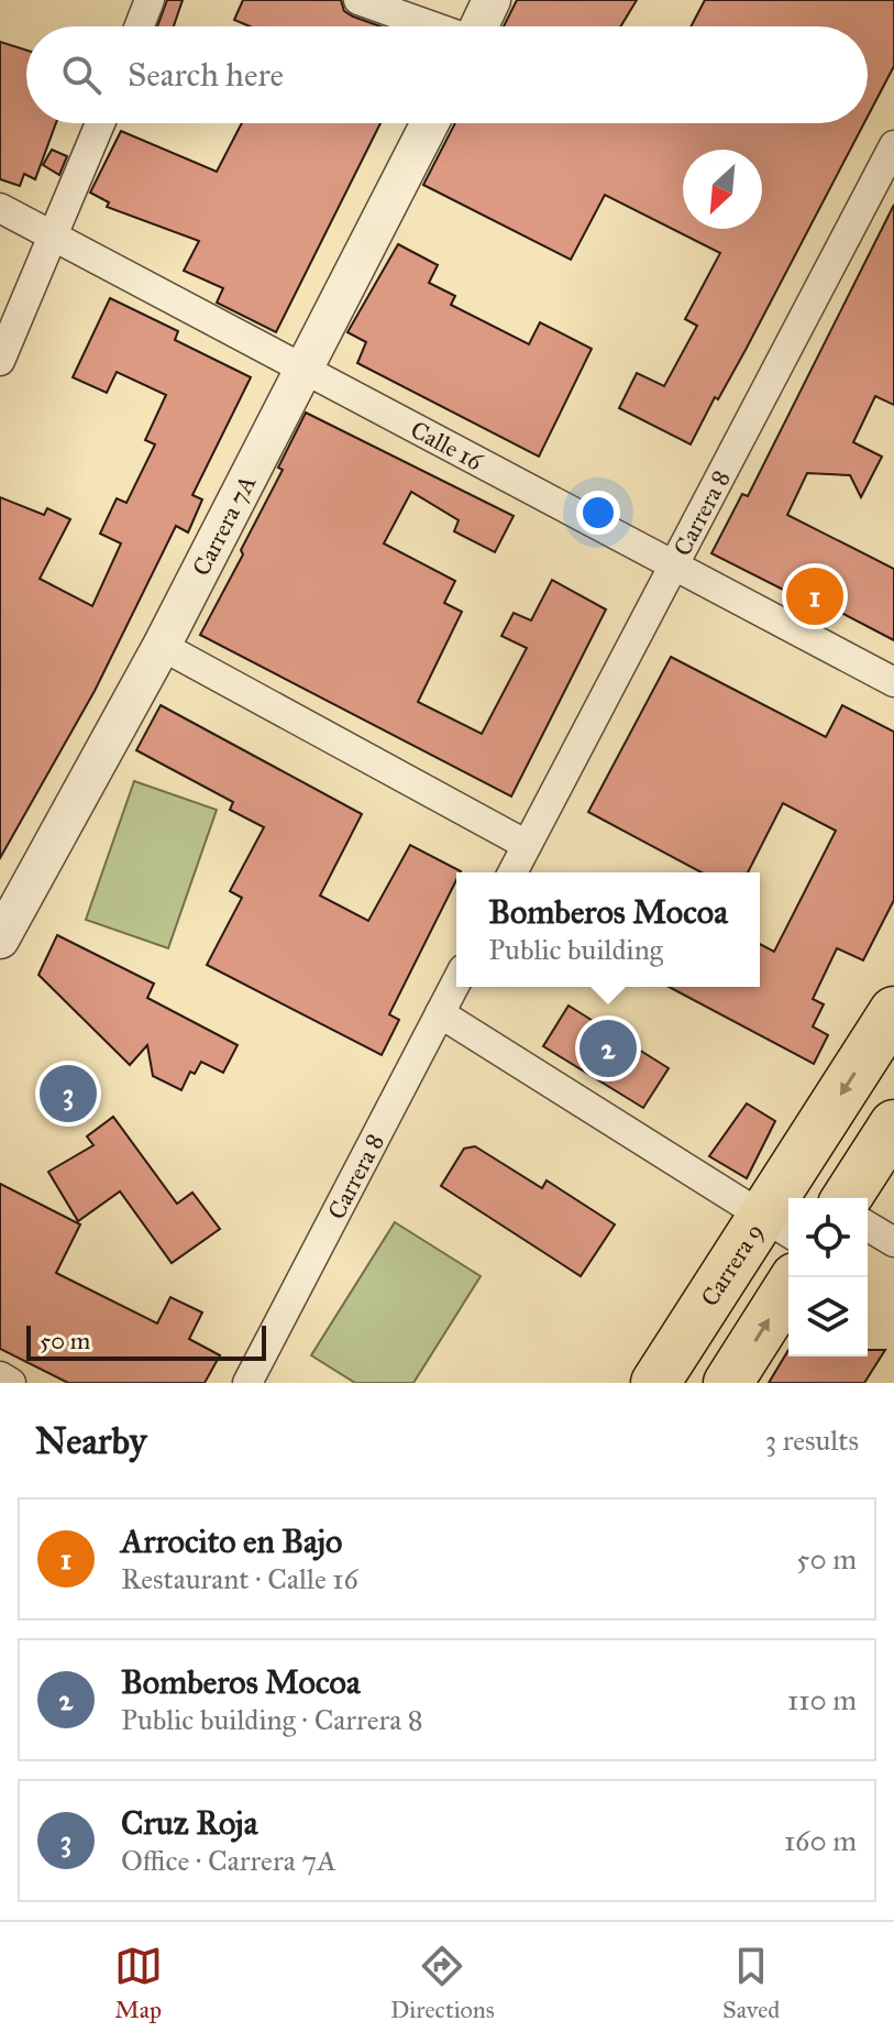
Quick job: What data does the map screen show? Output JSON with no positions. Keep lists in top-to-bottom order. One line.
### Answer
{"streets":{"highway":["Carrera 9"],"street":["Calle 16","Carrera 8","Carrera 7A"]},"crossings":[["Calle 16","Carrera 8"],["Calle 16","Carrera 7A"]],"scale_bar":"50 m","north":"bottom left","page":{"search":"Search here","pins":["1","2","3"],"popup":["Bomberos Mocoa","Public building"],"scale":"50 m","heading":["Nearby","3 results"],"list":[{"mark":"1","name":"Arrocito en Bajo","note":"Restaurant · Calle 16","value":"50 m"},{"mark":"2","name":"Bomberos Mocoa","note":"Public building · Carrera 8","value":"110 m"},{"mark":"3","name":"Cruz Roja","note":"Office · Carrera 7A","value":"160 m"}],"nav":["Map","Directions","Saved"]}}
